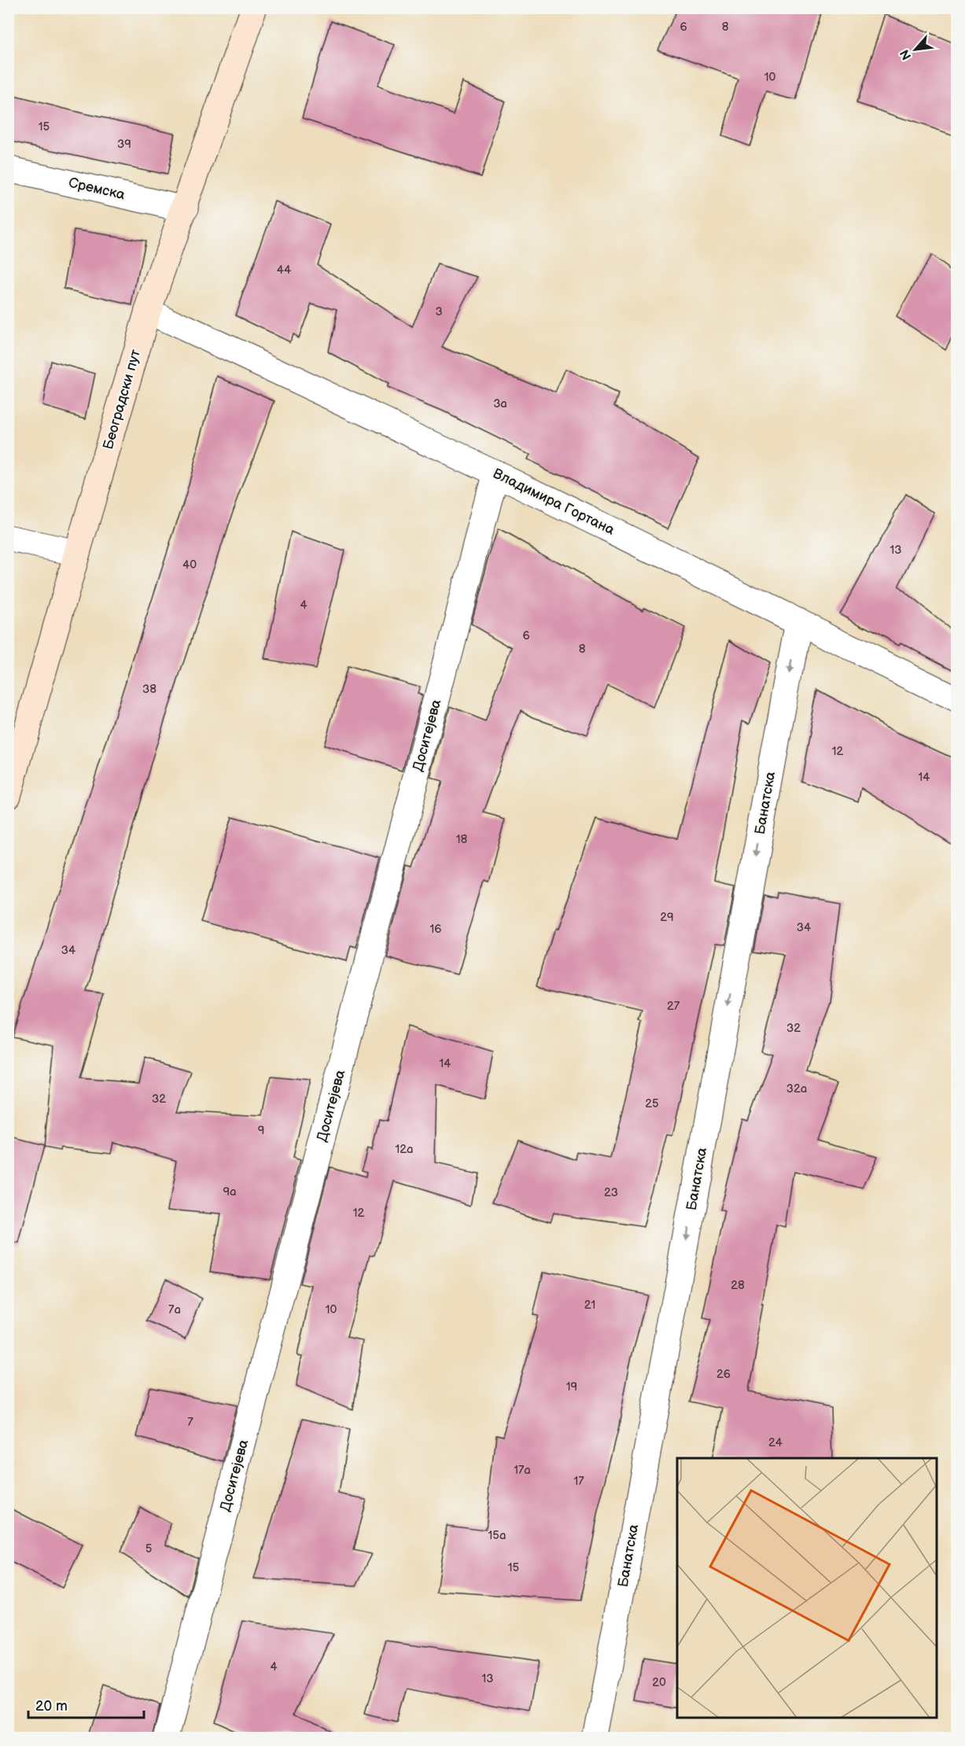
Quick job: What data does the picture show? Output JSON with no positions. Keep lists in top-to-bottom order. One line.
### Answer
{"streets":{"main road":["Београдски пут"],"street":["Сремска","Владимира Гортана","Доситејева","Банатска"]},"crossings":[["Сремска","Београдски пут"],["Београдски пут","Владимира Гортана"],["Владимира Гортана","Доситејева"],["Владимира Гортана","Банатска"]],"one_way":["Банатска"],"house_numbers":["6","8","10","15","39","44","3","3a","13","40","4","6","8","38","12","14","18","29","34","16","34","27","32","14","32a","32","25","9","12a","9a","23","12","28","21","7a","10","26","19","7","24","17a","17","15a","5","15","4","13","20"],"scale_bar":"20 m","north":"bottom left"}
